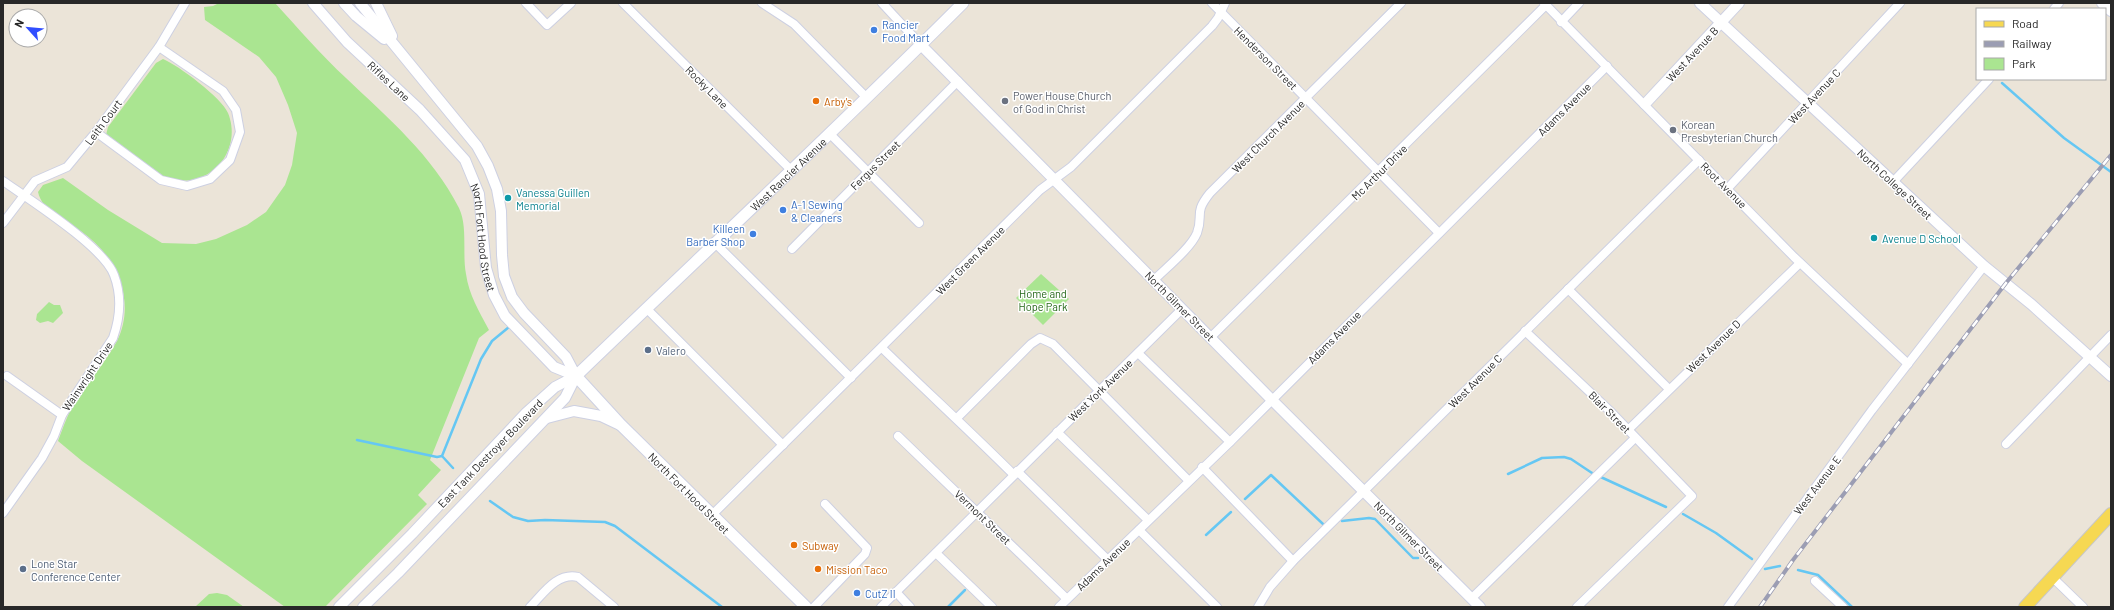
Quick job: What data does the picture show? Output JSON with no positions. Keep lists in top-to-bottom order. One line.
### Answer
{"streets":{"main road":["West Rancier Avenue","North Fort Hood Street"],"street":["West Avenue B","Henderson Street","Rifles Lane","Rocky Lane","West Avenue C","Adams Avenue","Leith Court","West Church Avenue","Fergus Street","Mc Arthur Drive","North College Street","Root Avenue","West Green Avenue","North Gilmer Street","West Avenue D","Wainwright Drive","West York Avenue","Blair Street","East Tank Destroyer Boulevard","West Avenue E","Vermont Street"]},"crossings":[["West Avenue B","North College Street"],["West Avenue B","Root Avenue"],["Henderson Street","Adams Avenue"],["Henderson Street","West Church Avenue"],["Henderson Street","Mc Arthur Drive"],["Henderson Street","West Green Avenue"],["Rifles Lane","North Fort Hood Street"],["Rocky Lane","West Rancier Avenue"],["West Avenue C","North College Street"],["West Avenue C","Root Avenue"],["West Avenue C","North Gilmer Street"],["West Avenue C","Blair Street"],["Adams Avenue","Root Avenue"],["Adams Avenue","North Gilmer Street"],["Adams Avenue","Vermont Street"],["Leith Court","Wainwright Drive"],["West Church Avenue","North Gilmer Street"],["Fergus Street","North Gilmer Street"],["Mc Arthur Drive","Root Avenue"],["Mc Arthur Drive","North Gilmer Street"],["West Rancier Avenue","North Fort Hood Street"],["West Rancier Avenue","North Gilmer Street"],["West Rancier Avenue","East Tank Destroyer Boulevard"],["North College Street","West Avenue E"],["Root Avenue","West Avenue D"],["Root Avenue","West Avenue E"],["North Fort Hood Street","West Green Avenue"],["North Fort Hood Street","East Tank Destroyer Boulevard"],["West Green Avenue","North Gilmer Street"],["North Gilmer Street","West York Avenue"],["West Avenue D","Blair Street"],["West York Avenue","Vermont Street"]],"parks":["Home and Hope Park"],"places":["Rancier Food Mart","Arby's","Power House Church of God in Christ","Korean Presbyterian Church","Vanessa Guillen Memorial","A-1 Sewing & Cleaners","Killeen Barber Shop","Avenue D School","Valero","Subway","Lone Star Conference Center","Mission Taco","CutZ II"],"legend":["Road","Railway","Park"],"north":"top left"}
